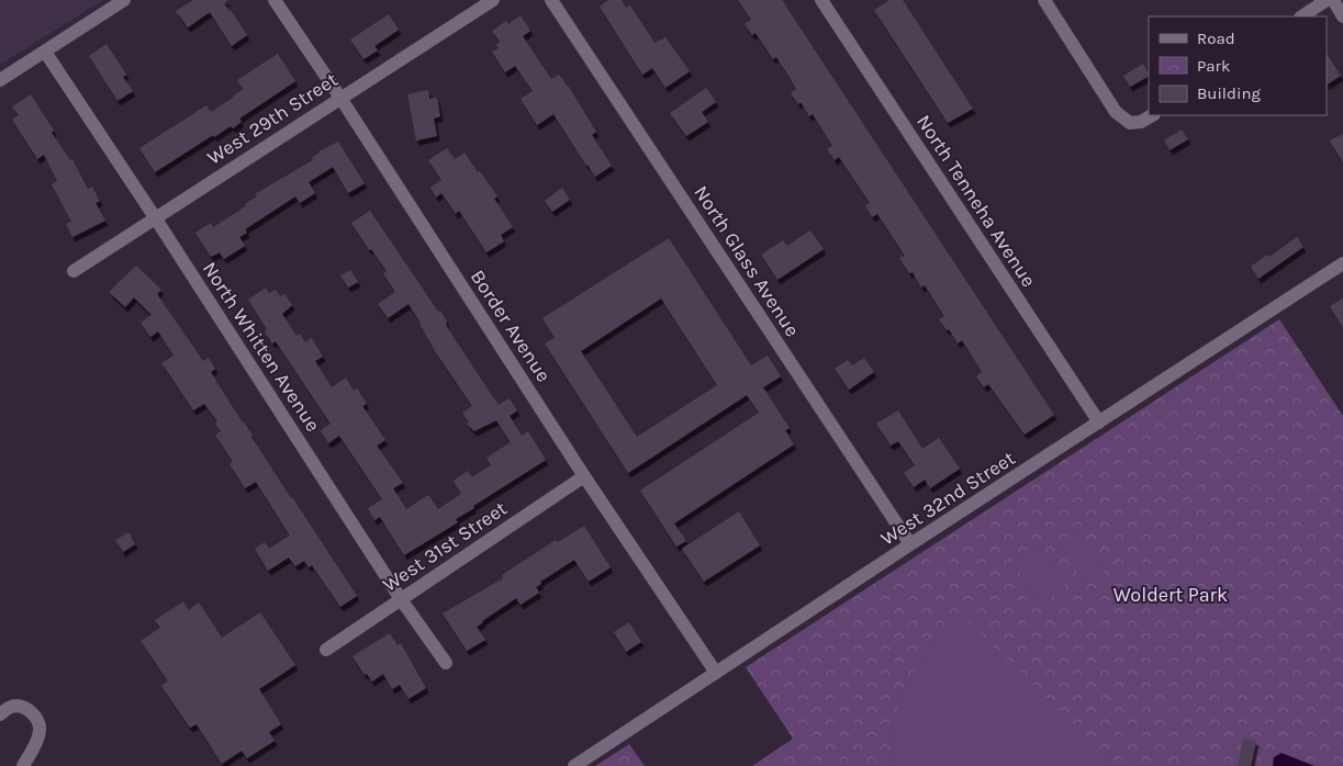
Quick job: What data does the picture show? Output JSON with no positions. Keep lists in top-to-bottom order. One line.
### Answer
{"streets":{"street":["West 29th Street","North Tenneha Avenue","North Glass Avenue","Border Avenue","North Whitten Avenue","West 32nd Street","West 31st Street"]},"crossings":[["West 29th Street","Border Avenue"],["West 29th Street","North Whitten Avenue"],["North Tenneha Avenue","West 32nd Street"],["North Glass Avenue","West 32nd Street"],["Border Avenue","West 32nd Street"],["Border Avenue","West 31st Street"],["North Whitten Avenue","West 31st Street"]],"parks":["Woldert Park"],"legend":["Road","Park","Building"]}
